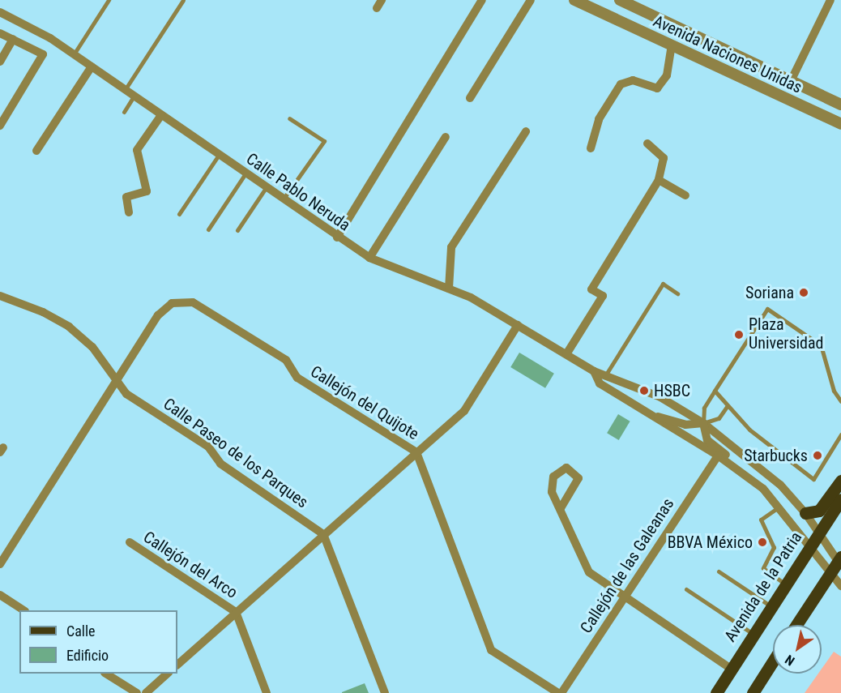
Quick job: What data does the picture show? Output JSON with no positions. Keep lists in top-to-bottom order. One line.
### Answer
{"streets":{"main road":["Avenida de la Patria"],"street":["Avenida Naciones Unidas","Calle Pablo Neruda","Callejón del Quijote","Calle Paseo de los Parques","Callejón del Arco","Callejón de las Galeanas"]},"crossings":[["Calle Pablo Neruda","Avenida de la Patria"],["Callejón del Quijote","Calle Paseo de los Parques"],["Callejón del Quijote","Callejón de las Galeanas"]],"places":["Soriana","Plaza Universidad","HSBC","Starbucks","BBVA México"],"legend":["Calle","Edificio"],"north":"bottom left"}
